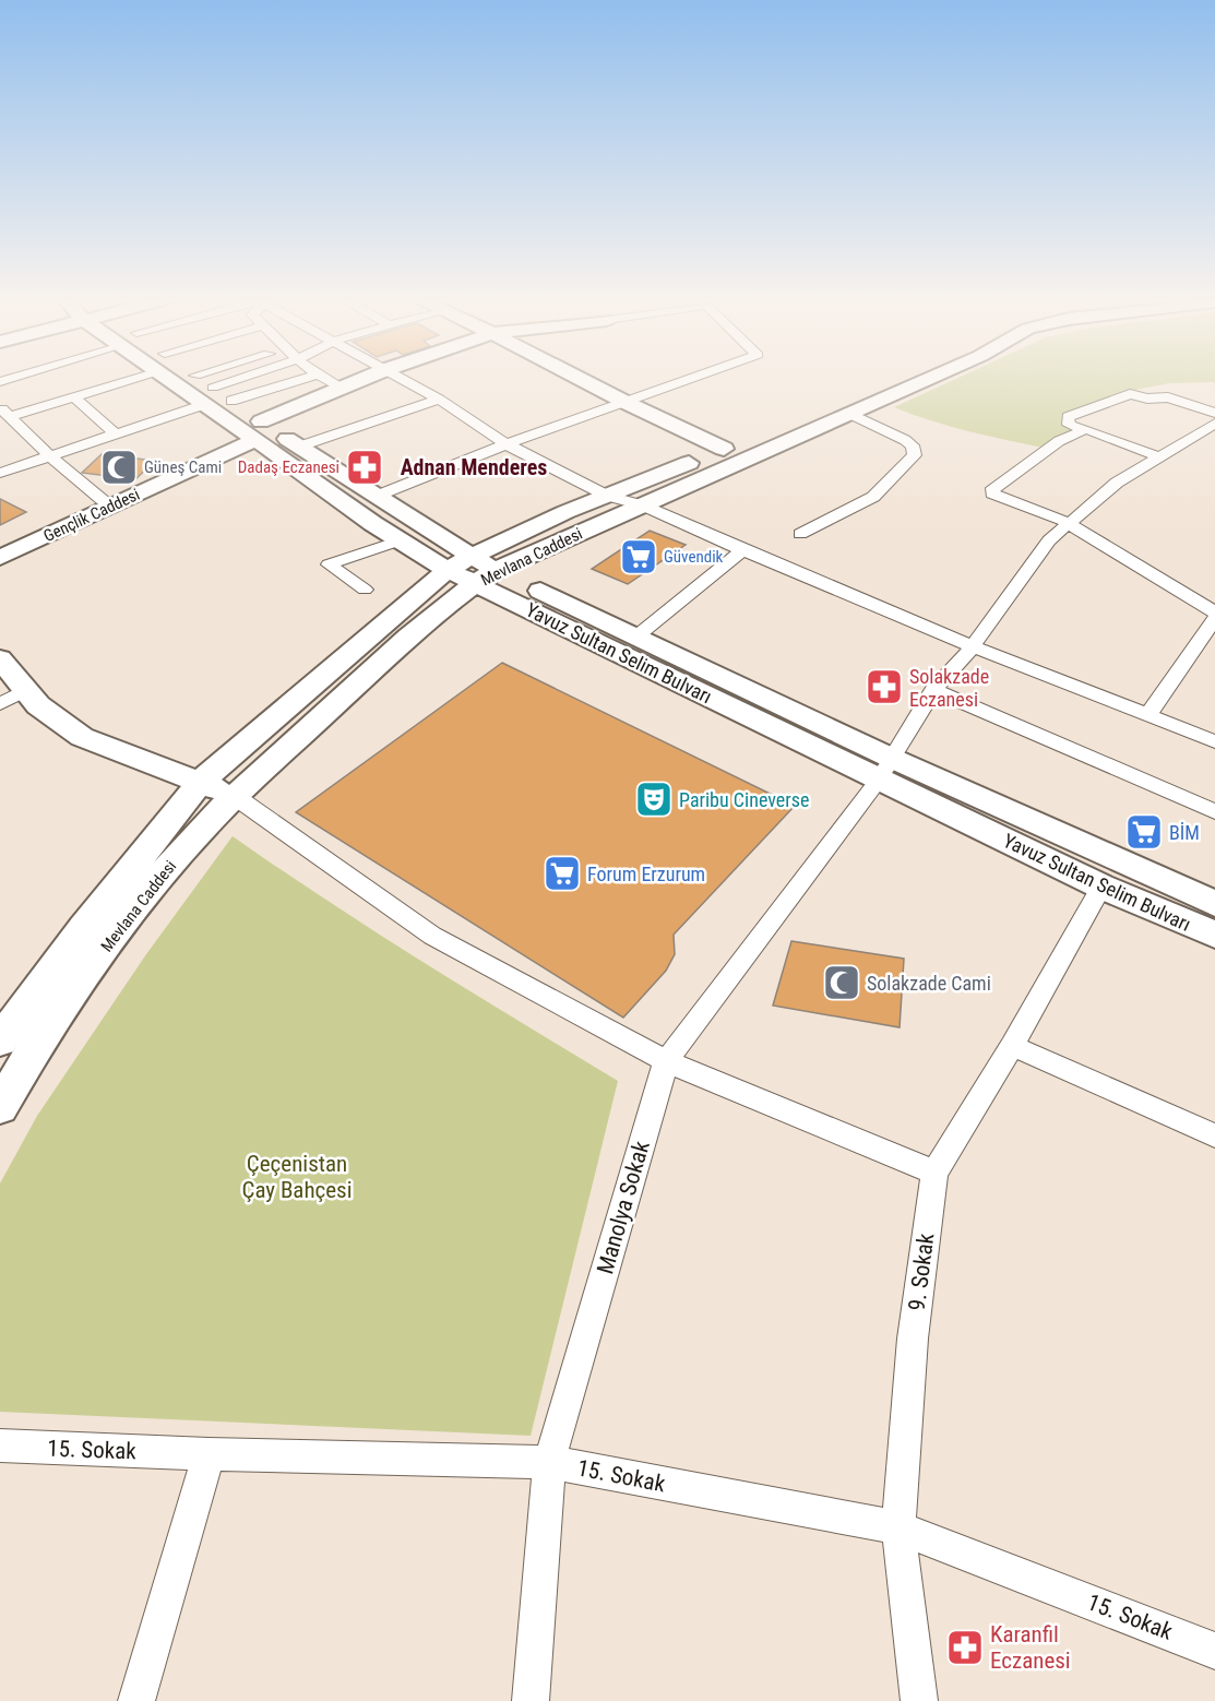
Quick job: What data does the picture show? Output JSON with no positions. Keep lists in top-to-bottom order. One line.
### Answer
{"streets":{"street":["Gençlik Caddesi","Mevlana Caddesi","Yavuz Sultan Selim Bulvarı","Manolya Sokak","9. Sokak","15. Sokak"]},"crossings":[["Gençlik Caddesi","Yavuz Sultan Selim Bulvarı"],["Mevlana Caddesi","Yavuz Sultan Selim Bulvarı"],["Yavuz Sultan Selim Bulvarı","Manolya Sokak"],["Yavuz Sultan Selim Bulvarı","9. Sokak"],["Manolya Sokak","15. Sokak"],["9. Sokak","15. Sokak"]],"districts":["Adnan Menderes"],"parks":["Çeçenistan Çay Bahçesi"],"places":{"mosque":["Güneş Cami","Solakzade Cami"],"pharmacy":["Dadaş Eczanesi","Solakzade Eczanesi","Karanfil Eczanesi"],"supermarket":["Güvendik","BİM","Forum Erzurum"],"theatre":["Paribu Cineverse"]}}
